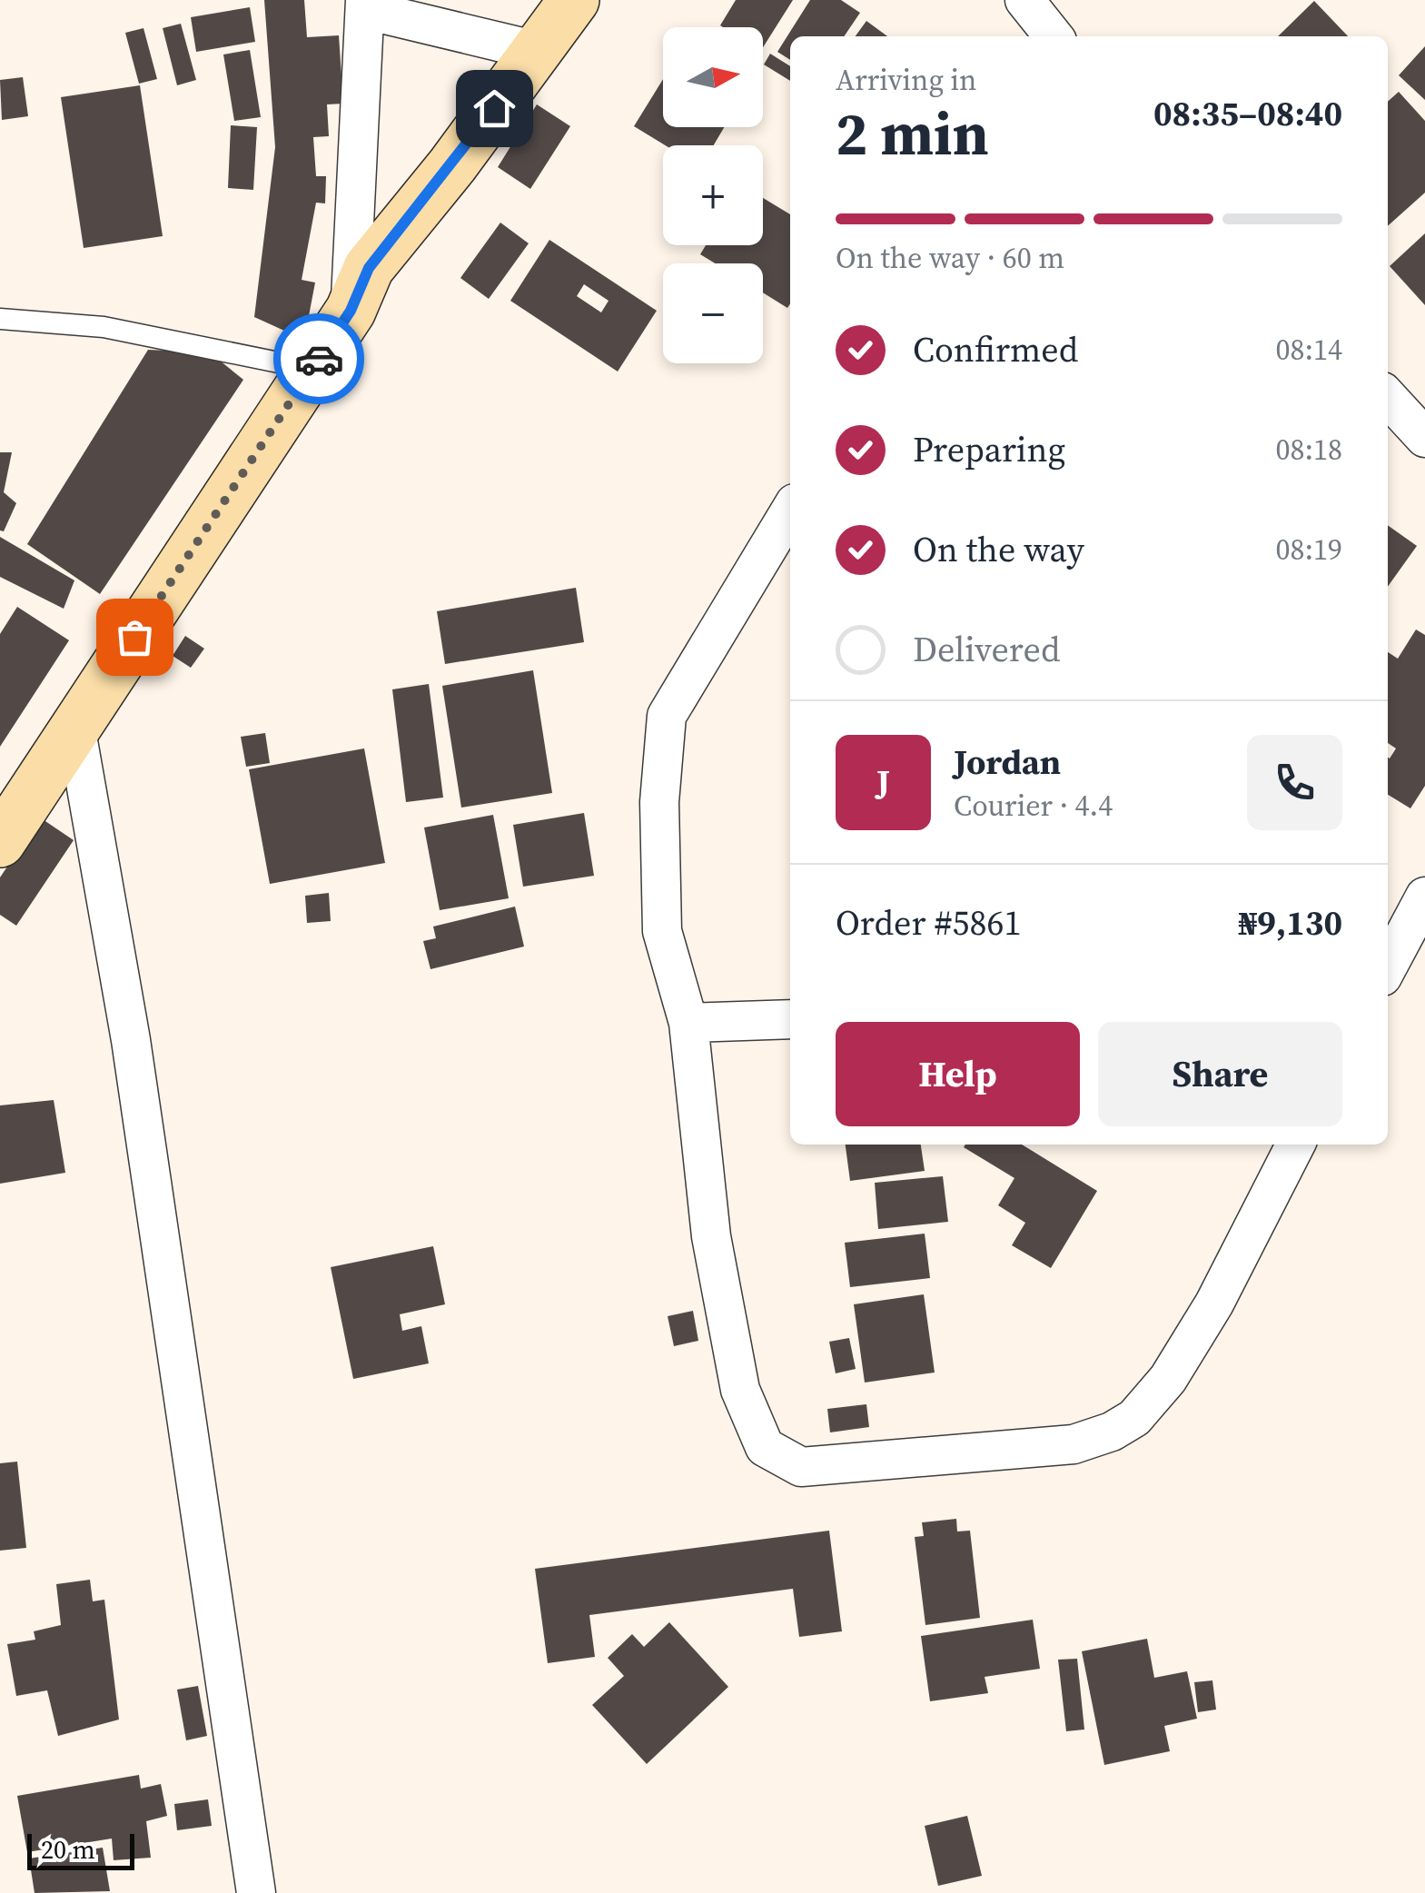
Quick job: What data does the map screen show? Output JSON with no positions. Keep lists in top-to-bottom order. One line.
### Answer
{"scale_bar":"20 m","north":"right","page":{"map_buttons":["+","−"],"heading":["2 min","Arriving in","08:35–08:40"],"panel":["Jordan","Courier · 4.4","Order #5861","₦9,130"],"bar":"On the way · 60 m","list":[["Confirmed","08:14"],["Preparing","08:18"],["On the way","08:19"],"Delivered"],"round":"J","buttons":["Help","Share"],"scale":"20 m"}}
